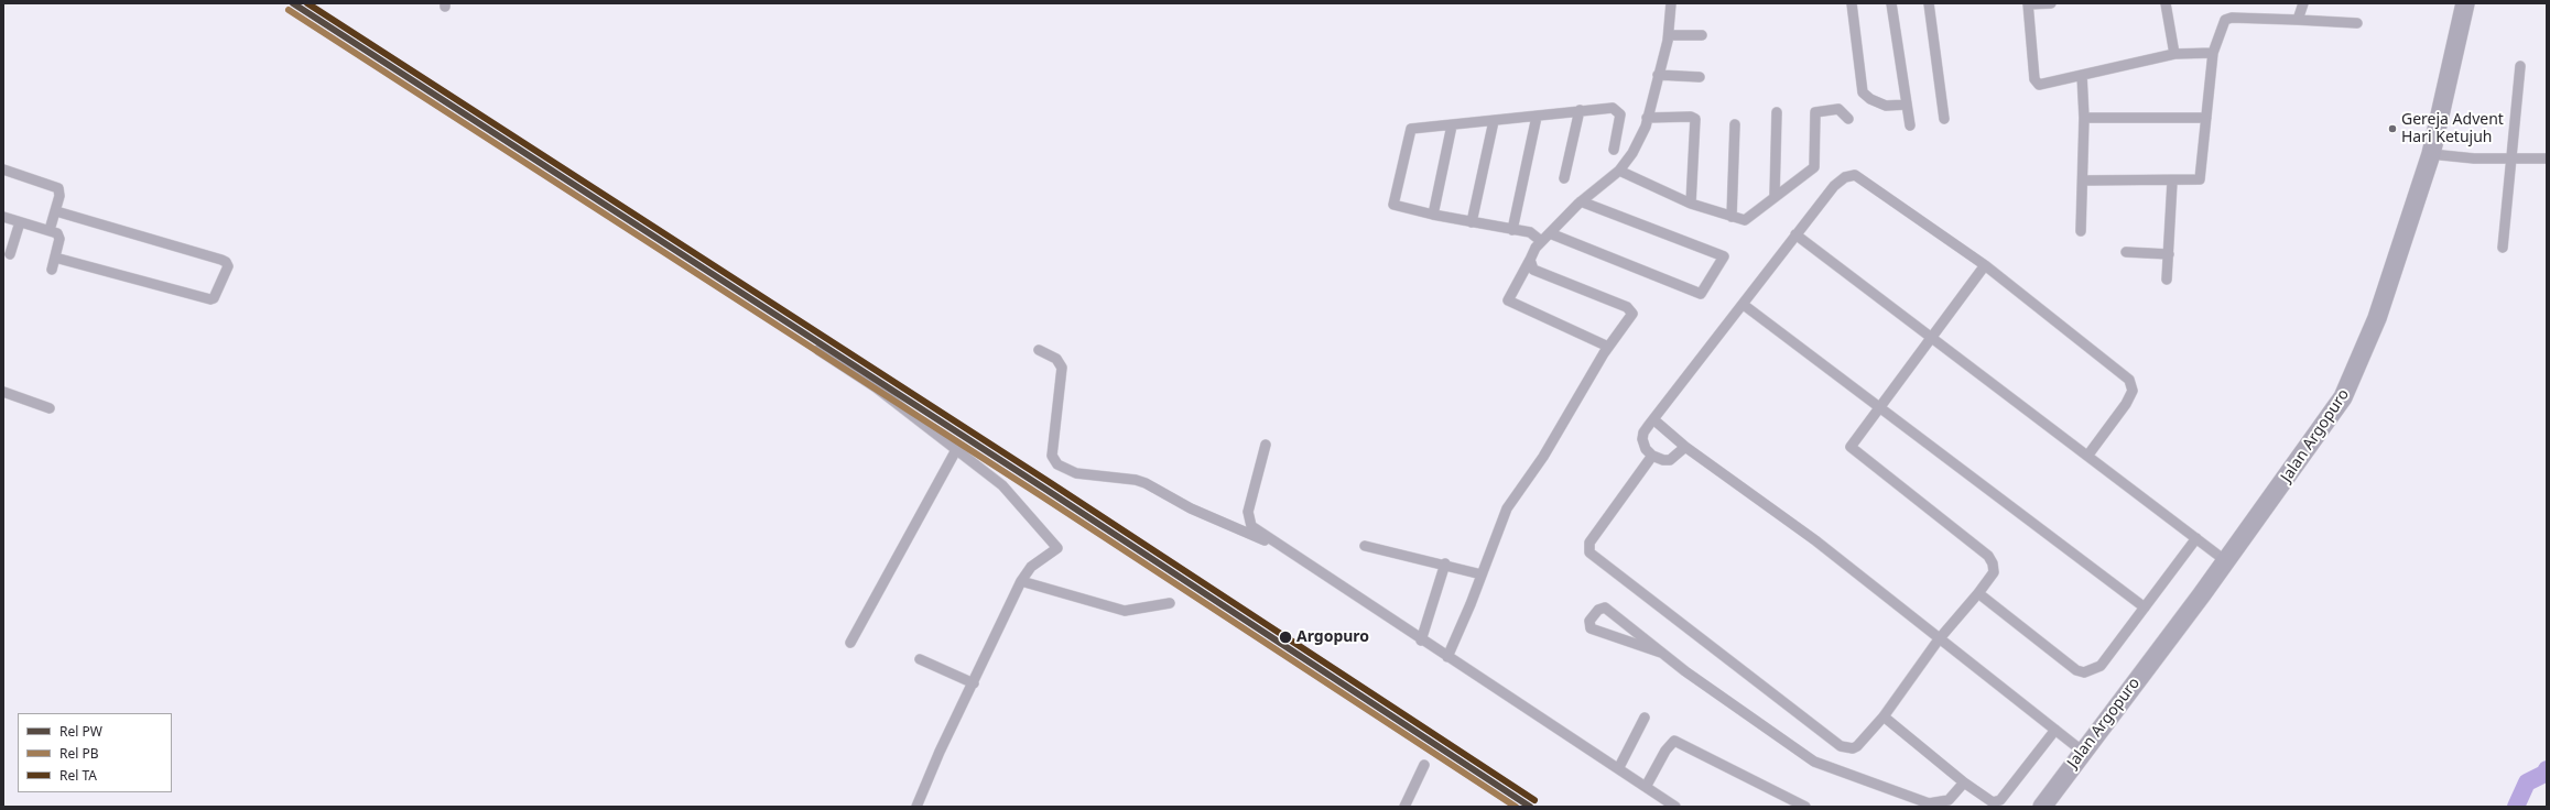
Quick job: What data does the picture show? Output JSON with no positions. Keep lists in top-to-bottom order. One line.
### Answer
{"streets":{"highway":["Jalan Argopuro"]},"places":["Gereja Advent Hari Ketujuh","Argopuro"],"lines":["rail line PW","rail line TA","rail line PB"],"legend":["Rel PW","Rel PB","Rel TA"]}
